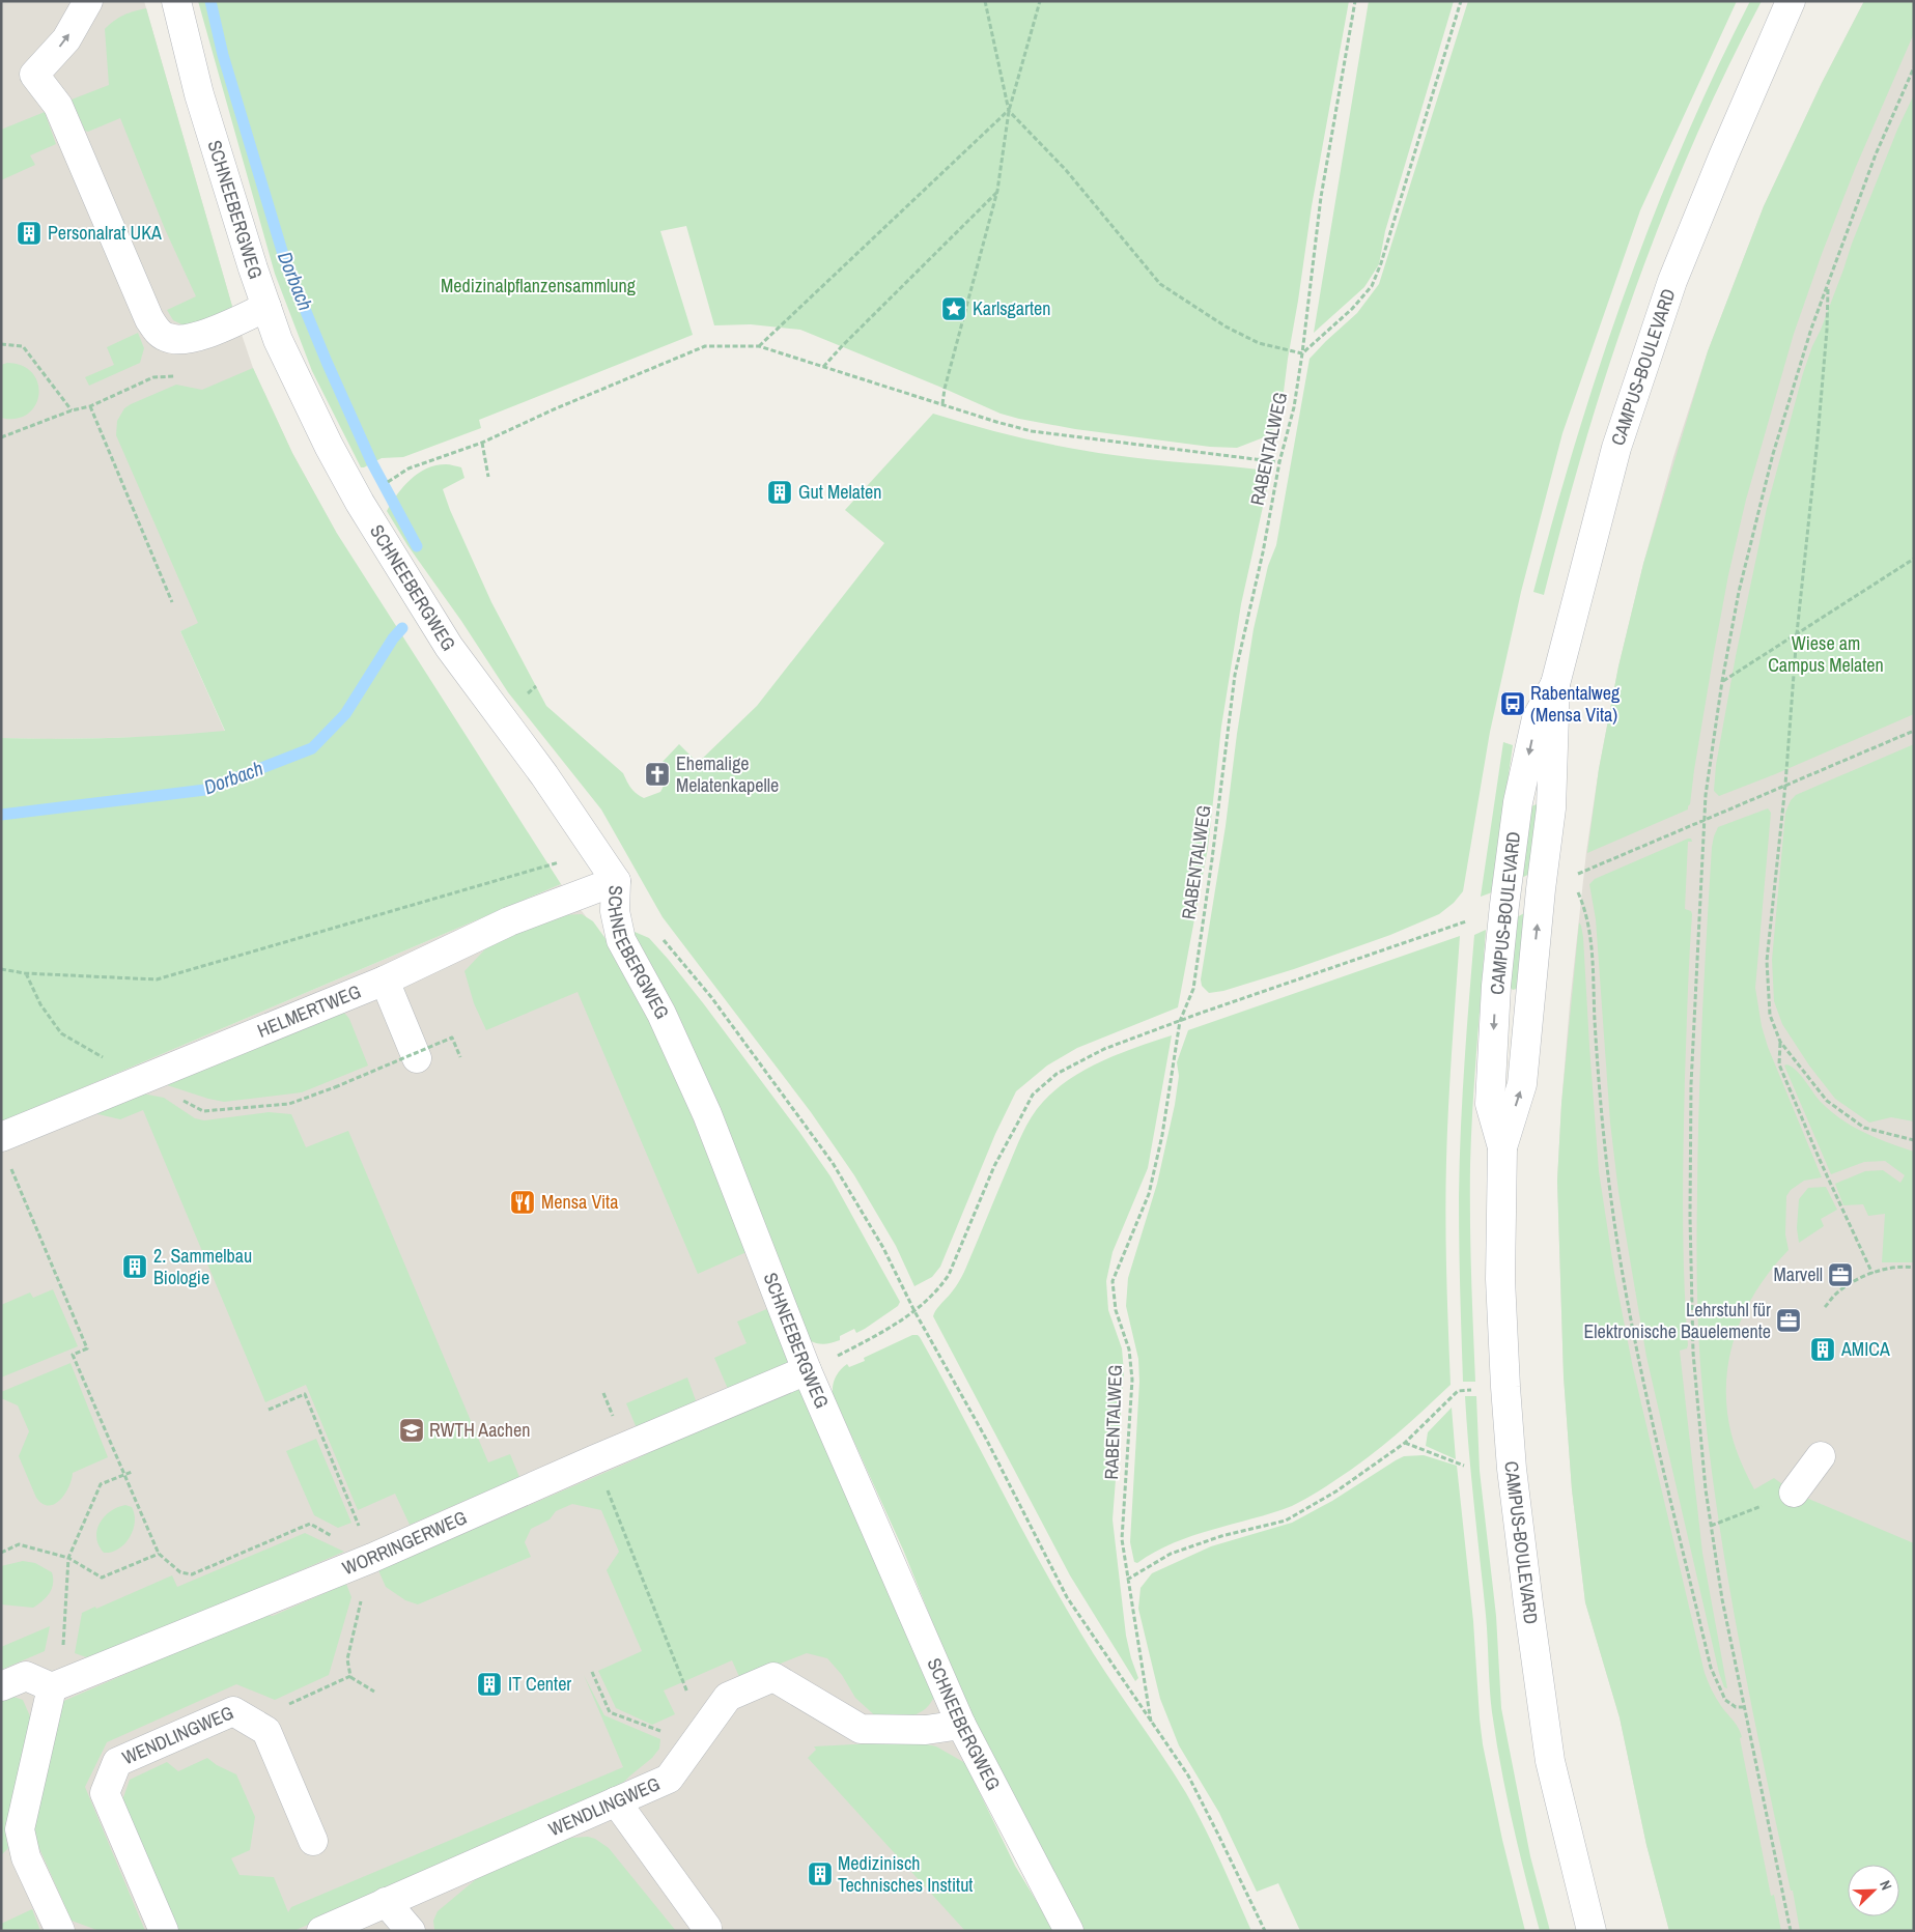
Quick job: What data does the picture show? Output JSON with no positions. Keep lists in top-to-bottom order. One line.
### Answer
{"streets":{"street":["SCHNEEBERGWEG","CAMPUS-BOULEVARD","HELMERTWEG","WORRINGERWEG","WENDLINGWEG"],"path":["RABENTALWEG"]},"crossings":[["SCHNEEBERGWEG","HELMERTWEG"],["SCHNEEBERGWEG","WORRINGERWEG"],["SCHNEEBERGWEG","WENDLINGWEG"]],"water":["Dorbach"],"parks":["Medizinalpflanzensammlung","Wiese am Campus Melaten"],"places":{"building":["Personalrat UKA","Gut Melaten","2. Sammelbau Biologie","AMICA","IT Center","Medizinisch Technisches Institut"],"place":["Karlsgarten"],"bus stop":["Rabentalweg (Mensa Vita)"],"church":["Ehemalige Melatenkapelle"],"restaurant":["Mensa Vita"],"office":["Marvell","Lehrstuhl für Elektronische Bauelemente"],"school or university":["RWTH Aachen"]},"north":"top right"}
